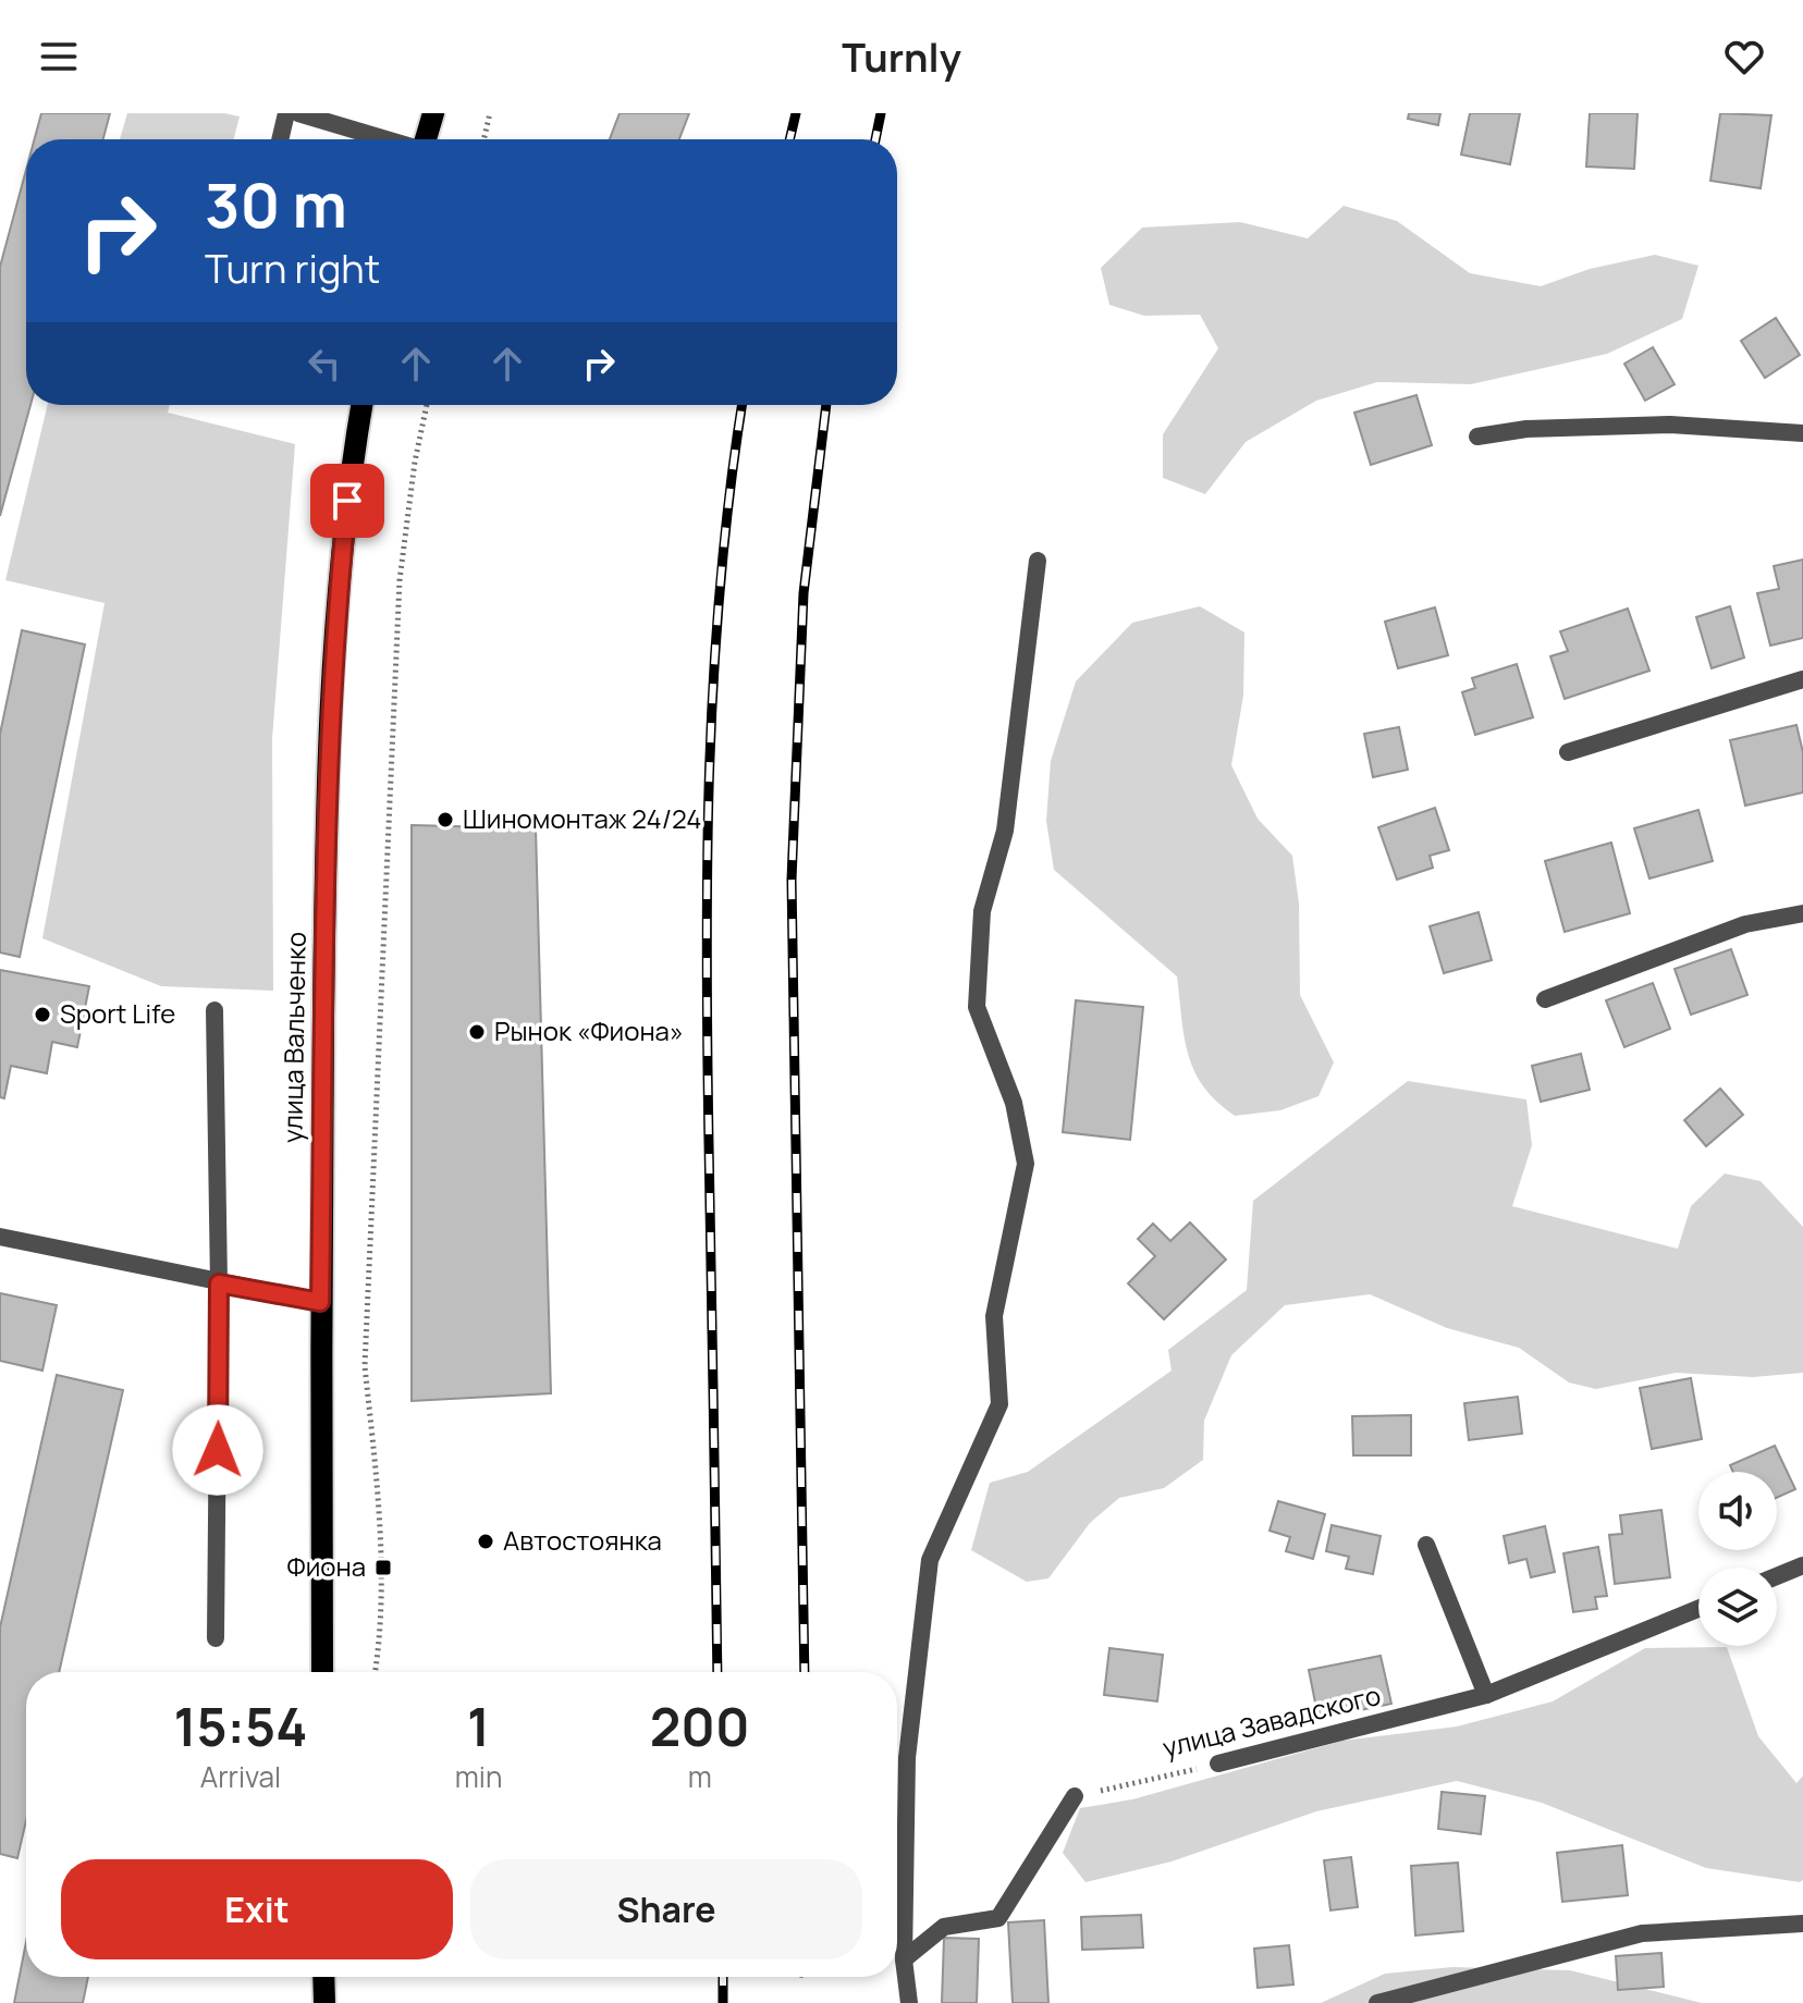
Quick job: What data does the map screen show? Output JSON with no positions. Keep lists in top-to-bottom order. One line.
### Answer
{"streets":{"main road":["улица Вальченко"],"street":["улица Завадского"]},"places":{"other":["Шиномонтаж 24/24","Sport Life","Рынок «Фиона»","Автостоянка"],"transit":["Фиона"]},"page":{"header":"Turnly","turn":["30 m","Turn right"],"eta":["15:54","Arrival","1","min","200","m"],"buttons":["Exit","Share"]}}
